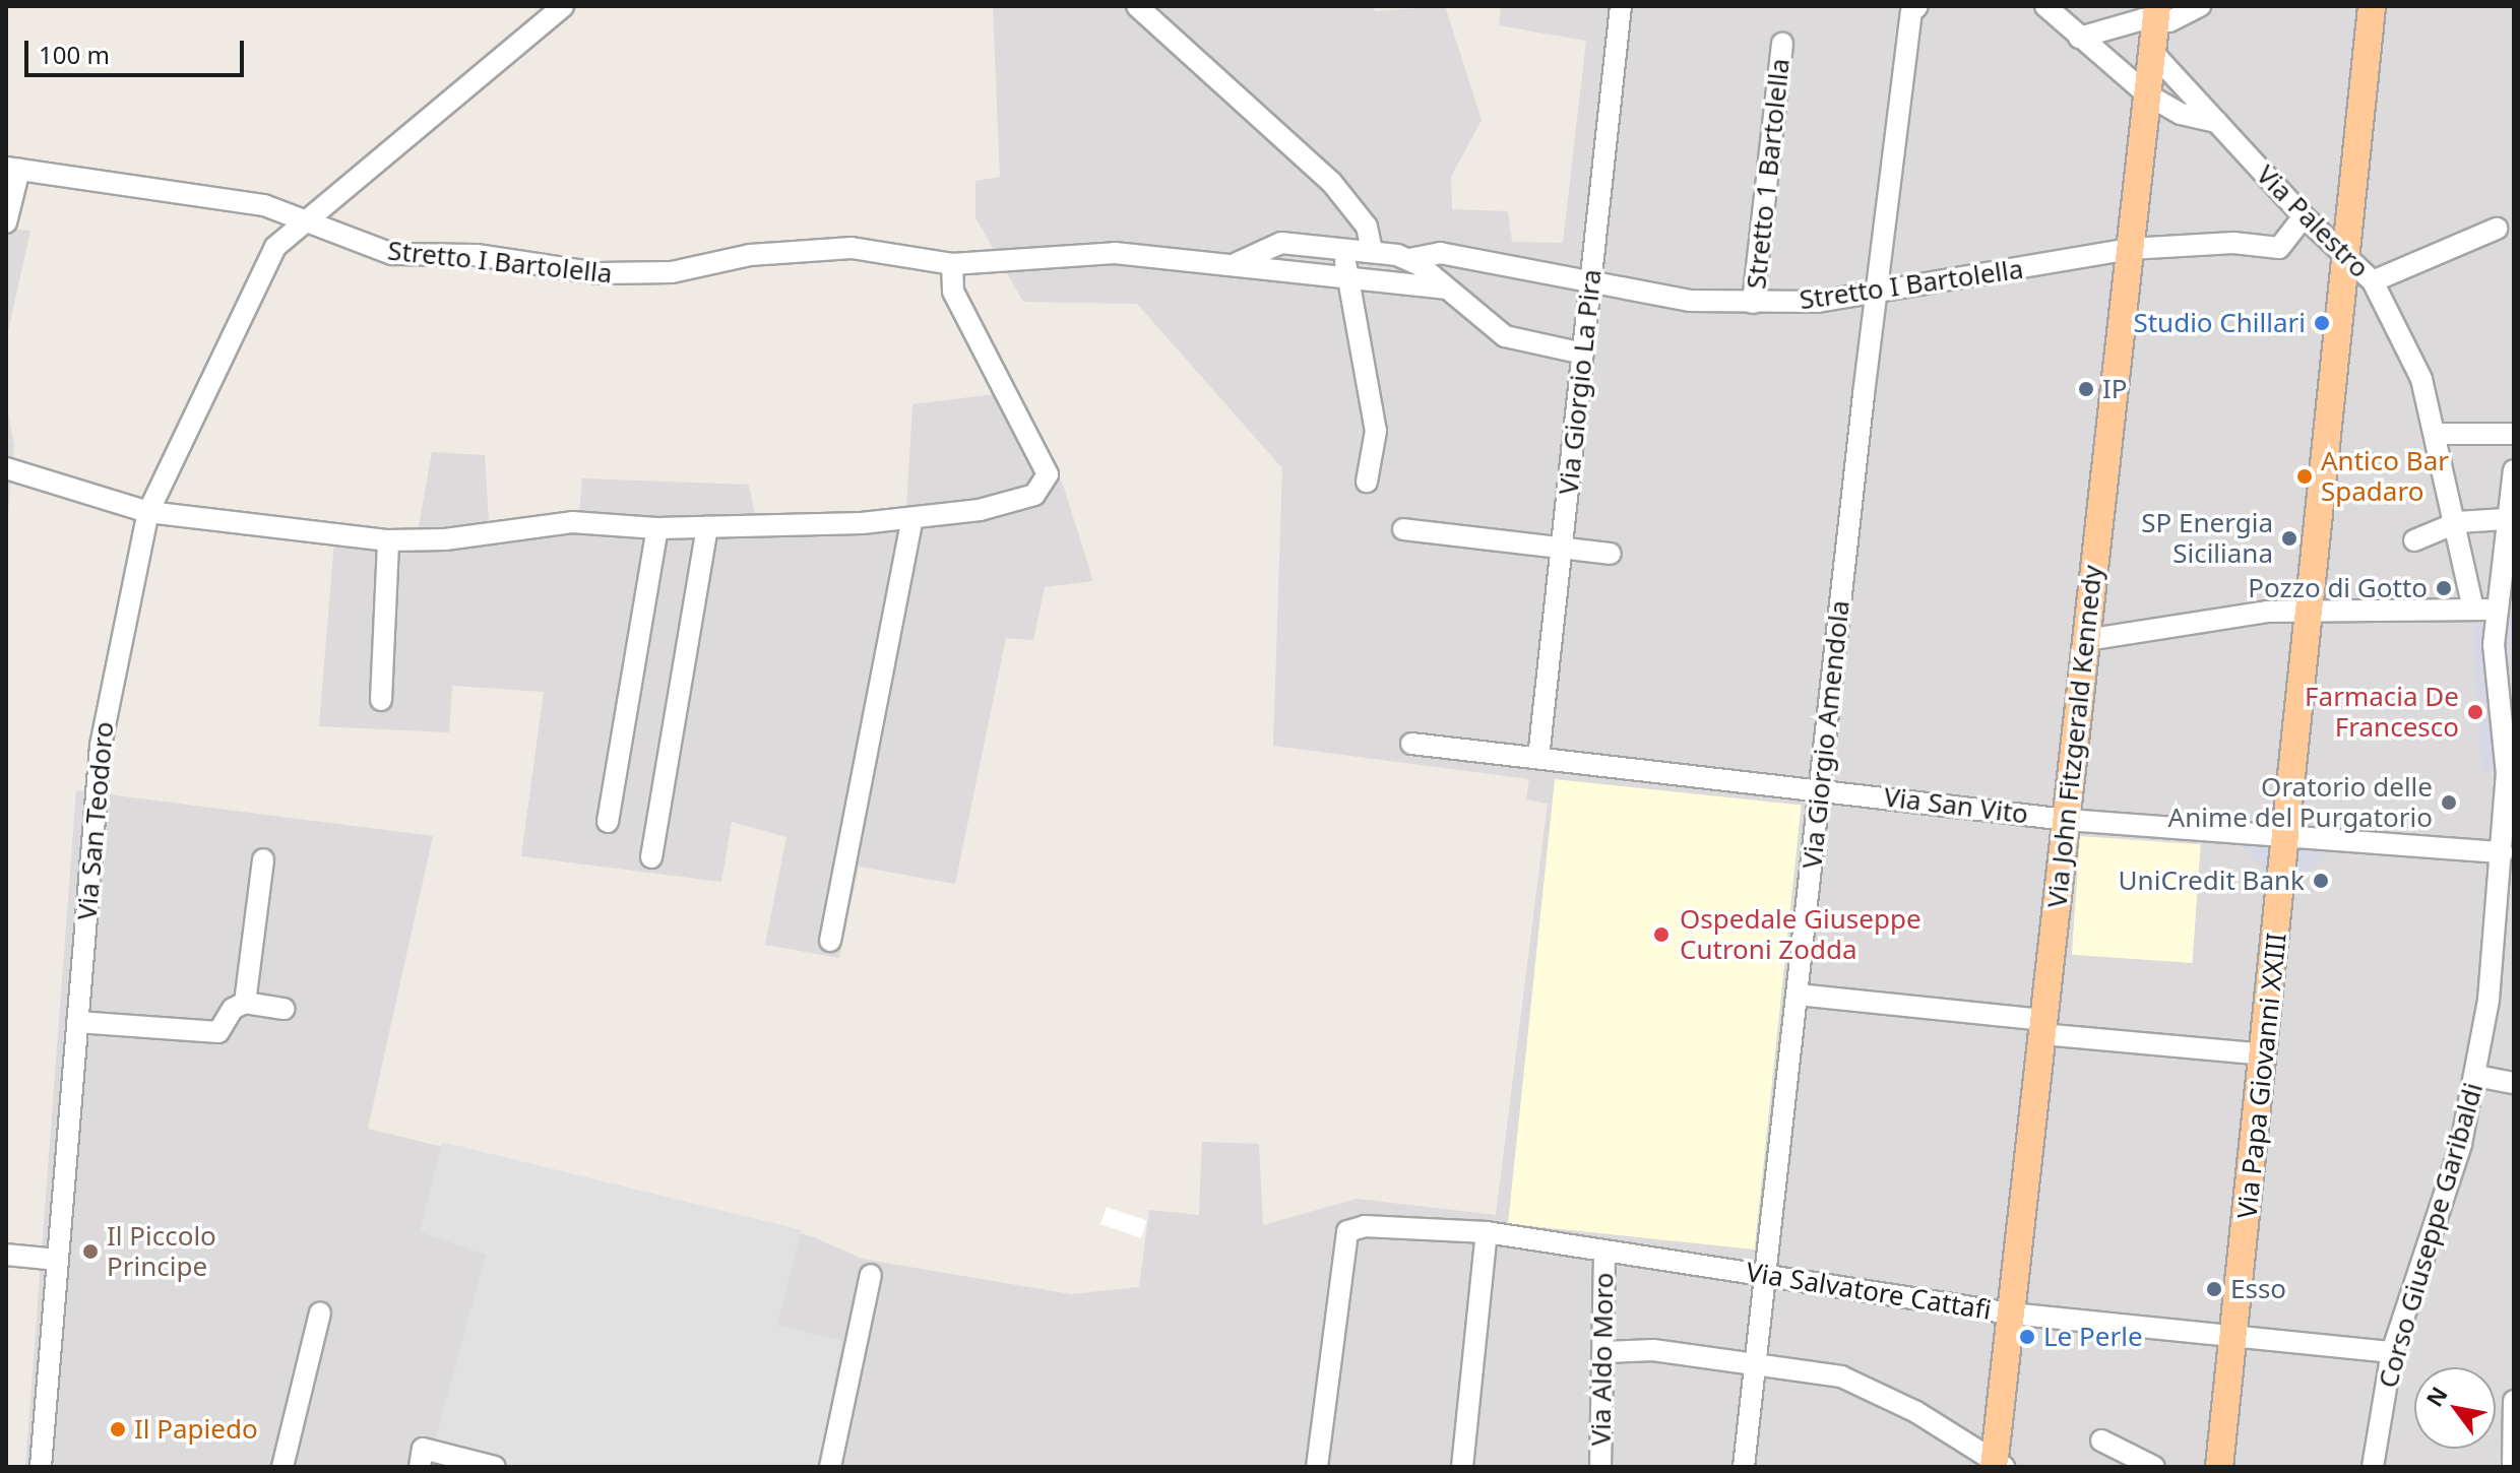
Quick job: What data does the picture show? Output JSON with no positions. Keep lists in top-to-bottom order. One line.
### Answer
{"streets":{"main road":["Via John Fitzgerald Kennedy","Via Papa Giovanni XXIII"],"street":["Stretto 1 Bartolella","Via Palestro","Stretto I Bartolella","Via Giorgio La Pira","Via Giorgio Amendola","Via San Vito","Via San Teodoro","Corso Giuseppe Garibaldi","Via Salvatore Cattafi","Via Aldo Moro"]},"crossings":[["Stretto 1 Bartolella","Stretto I Bartolella"],["Via Palestro","Stretto I Bartolella"],["Via Palestro","Via John Fitzgerald Kennedy"],["Via Palestro","Via Papa Giovanni XXIII"],["Via Palestro","Corso Giuseppe Garibaldi"],["Stretto I Bartolella","Via Giorgio La Pira"],["Stretto I Bartolella","Via Giorgio Amendola"],["Stretto I Bartolella","Via John Fitzgerald Kennedy"],["Stretto I Bartolella","Via San Teodoro"],["Via Giorgio La Pira","Via San Vito"],["Via Giorgio Amendola","Via San Vito"],["Via Giorgio Amendola","Via Salvatore Cattafi"],["Via John Fitzgerald Kennedy","Via San Vito"],["Via John Fitzgerald Kennedy","Via Salvatore Cattafi"],["Via San Vito","Via Papa Giovanni XXIII"],["Via San Vito","Corso Giuseppe Garibaldi"],["Via Papa Giovanni XXIII","Via Salvatore Cattafi"],["Corso Giuseppe Garibaldi","Via Salvatore Cattafi"],["Via Salvatore Cattafi","Via Aldo Moro"]],"places":["Studio Chillari","IP","Antico Bar Spadaro","SP Energia Siciliana","Pozzo di Gotto","Farmacia De Francesco","Oratorio delle Anime del Purgatorio","UniCredit Bank","Ospedale Giuseppe Cutroni Zodda","Il Piccolo Principe","Esso","Le Perle","Il Papiedo"],"scale_bar":"100 m","north":"top left"}
